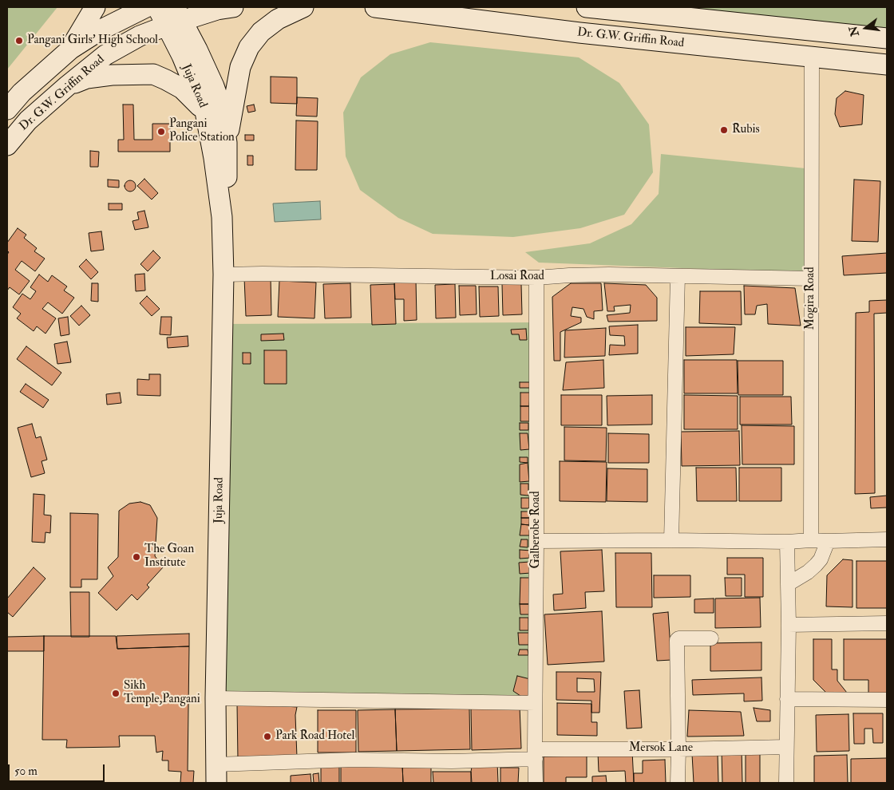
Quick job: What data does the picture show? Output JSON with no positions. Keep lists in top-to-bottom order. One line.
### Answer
{"streets":{"main road":["Dr. G.W. Griffin Road","Juja Road"],"street":["Losai Road","Mogira Road","Galberobe Road","Mersok Lane"]},"crossings":[["Dr. G.W. Griffin Road","Juja Road"],["Dr. G.W. Griffin Road","Mogira Road"],["Juja Road","Losai Road"],["Juja Road","Mersok Lane"],["Losai Road","Mogira Road"],["Losai Road","Galberobe Road"],["Galberobe Road","Mersok Lane"]],"places":["Pangani Girls' High School","Rubis","Pangani Police Station","The Goan Institute","Sikh Temple,Pangani","Park Road Hotel"],"scale_bar":"50 m","north":"left"}
